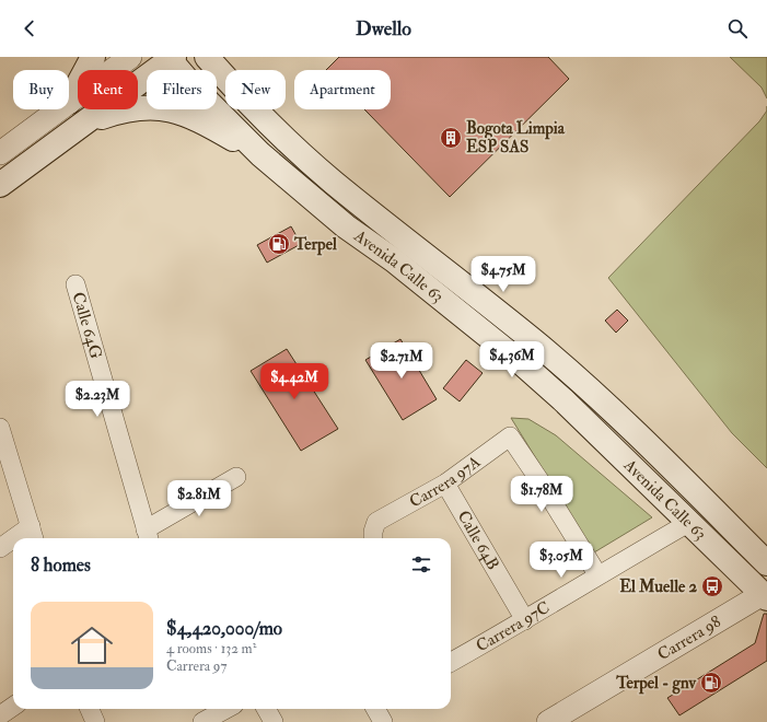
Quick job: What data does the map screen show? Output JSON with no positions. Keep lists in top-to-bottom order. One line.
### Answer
{"streets":{"main road":["Avenida Calle 63"],"street":["Calle 64G","Carrera 97A","Calle 64B","Carrera 97C","Carrera 98"]},"crossings":[["Avenida Calle 63","Carrera 97C"],["Avenida Calle 63","Carrera 98"],["Carrera 97A","Calle 64B"],["Carrera 97A","Carrera 97C"],["Calle 64B","Carrera 97C"]],"places":{"building":["Bogota Limpia ESP SAS"],"fuel station":["Terpel","Terpel - gnv"],"bus stop":["El Muelle 2"]},"page":{"header":"Dwello","chip":["Buy","Rent","Filters","New","Apartment"],"price":["$4.75M","$4.36M","$2.71M","$4.42M","$2.23M","$1.78M","$2.81M","$3.05M"],"heading":"8 homes","list":[{"name":"$4,420,000/mo","note":"4 rooms · 132 m² · Carrera 97"}]}}
